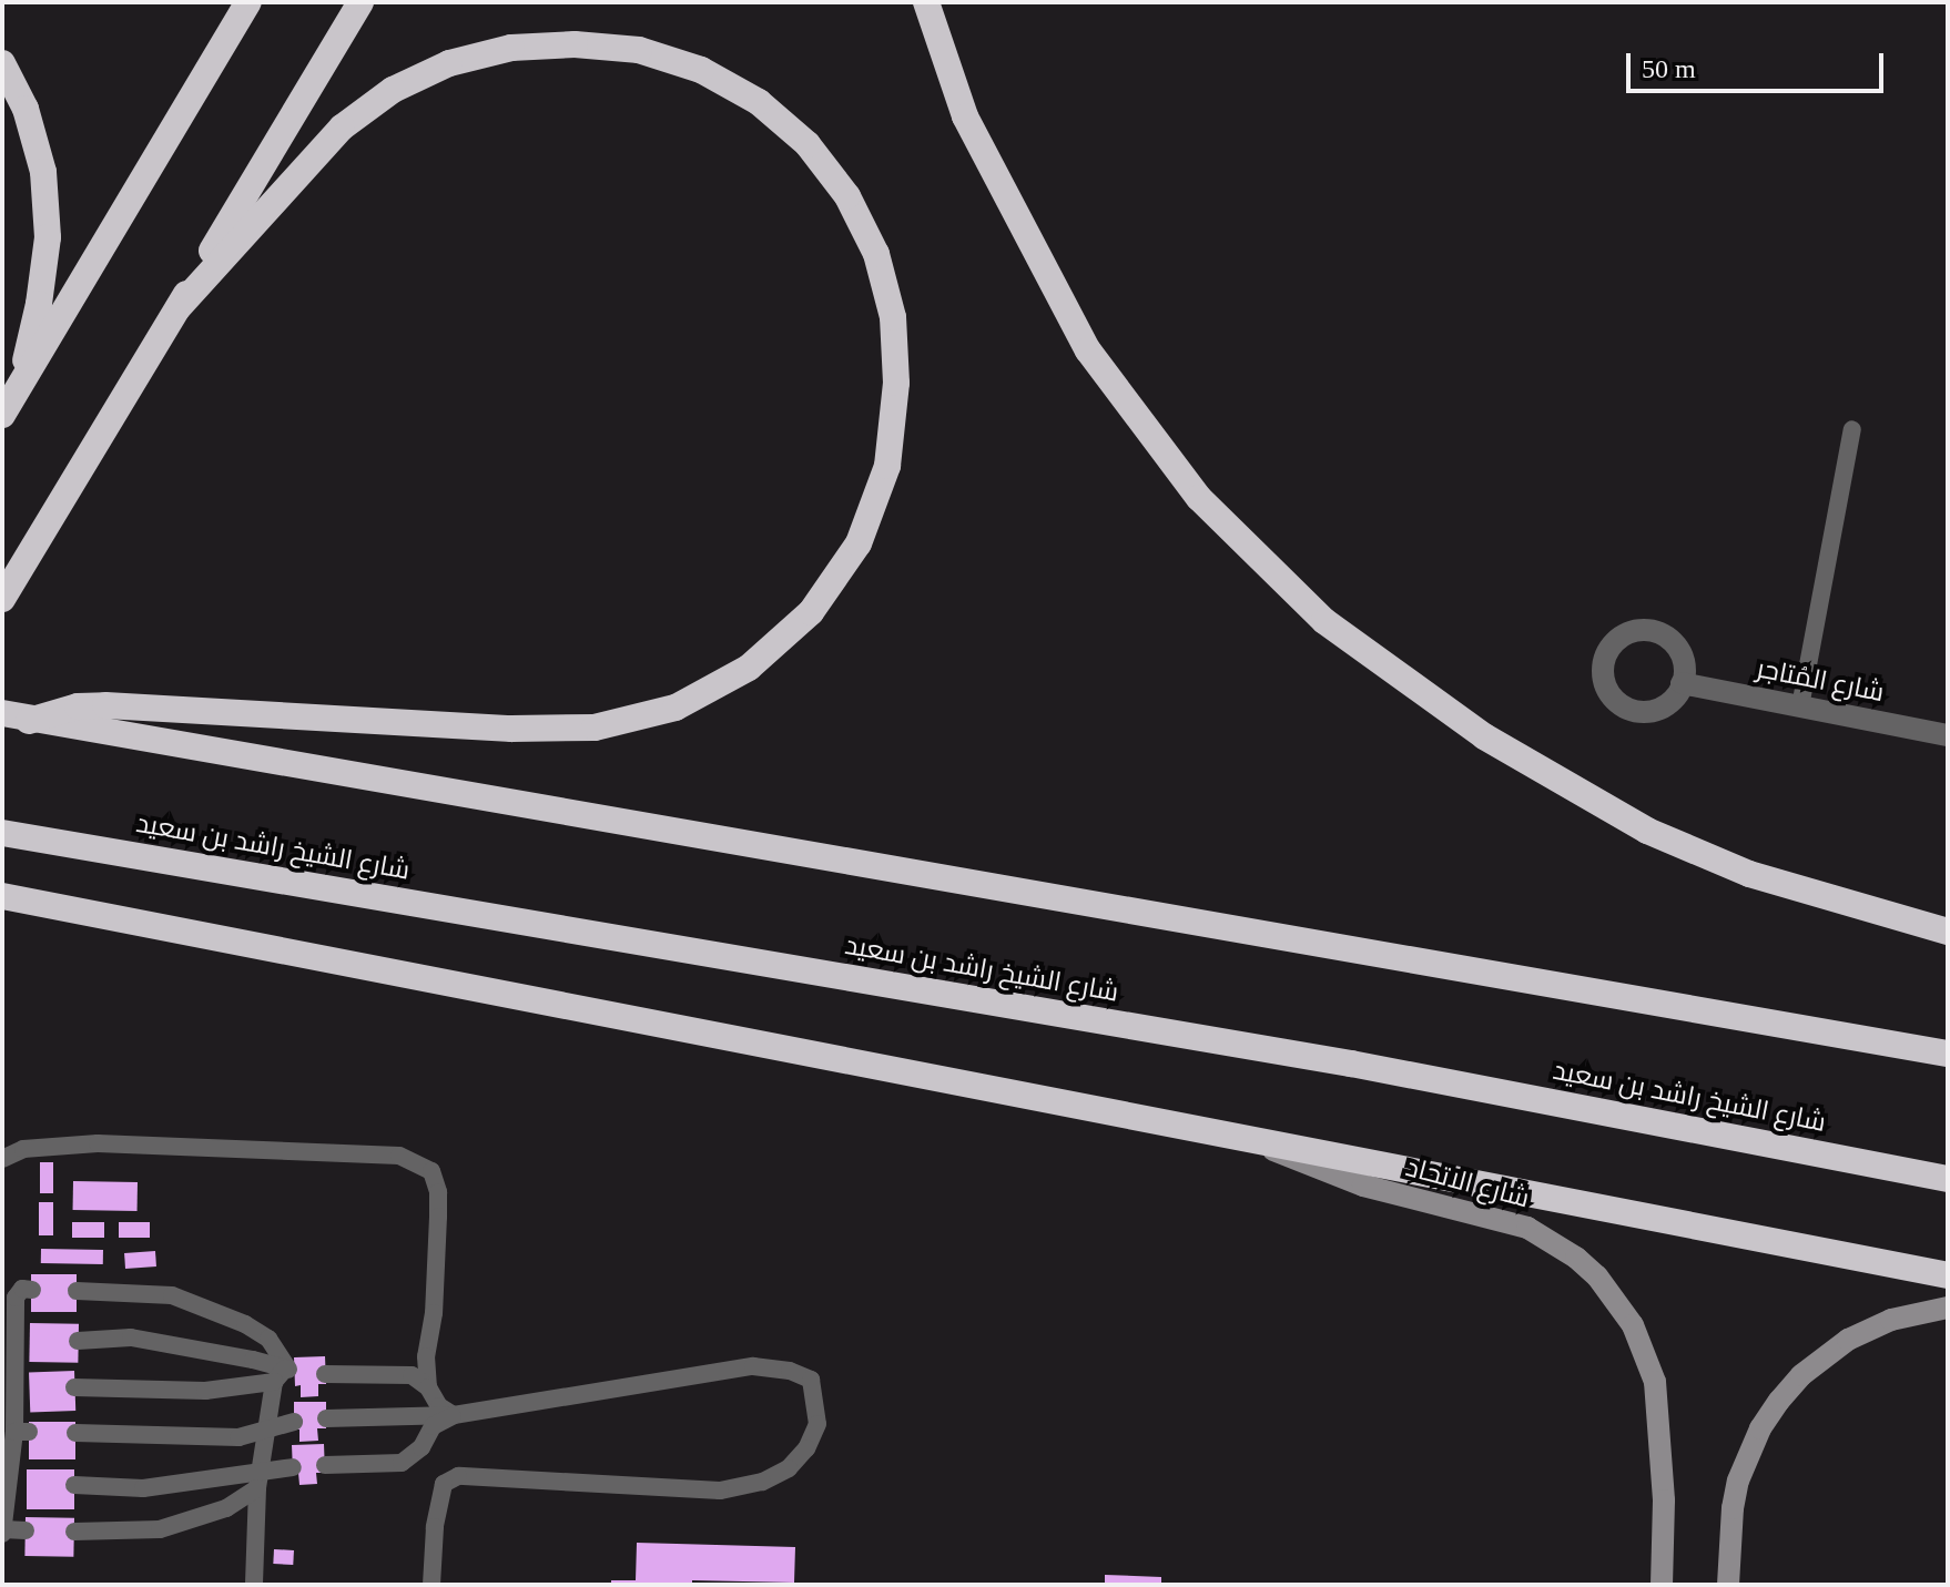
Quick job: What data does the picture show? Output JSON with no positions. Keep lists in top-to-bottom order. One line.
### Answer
{"streets":{"highway":["شارع الشيخ راشد بن سعيد"],"main road":["شارع الاتحاد"],"street":["شارع المُتاجر"]},"scale_bar":"50 m"}
